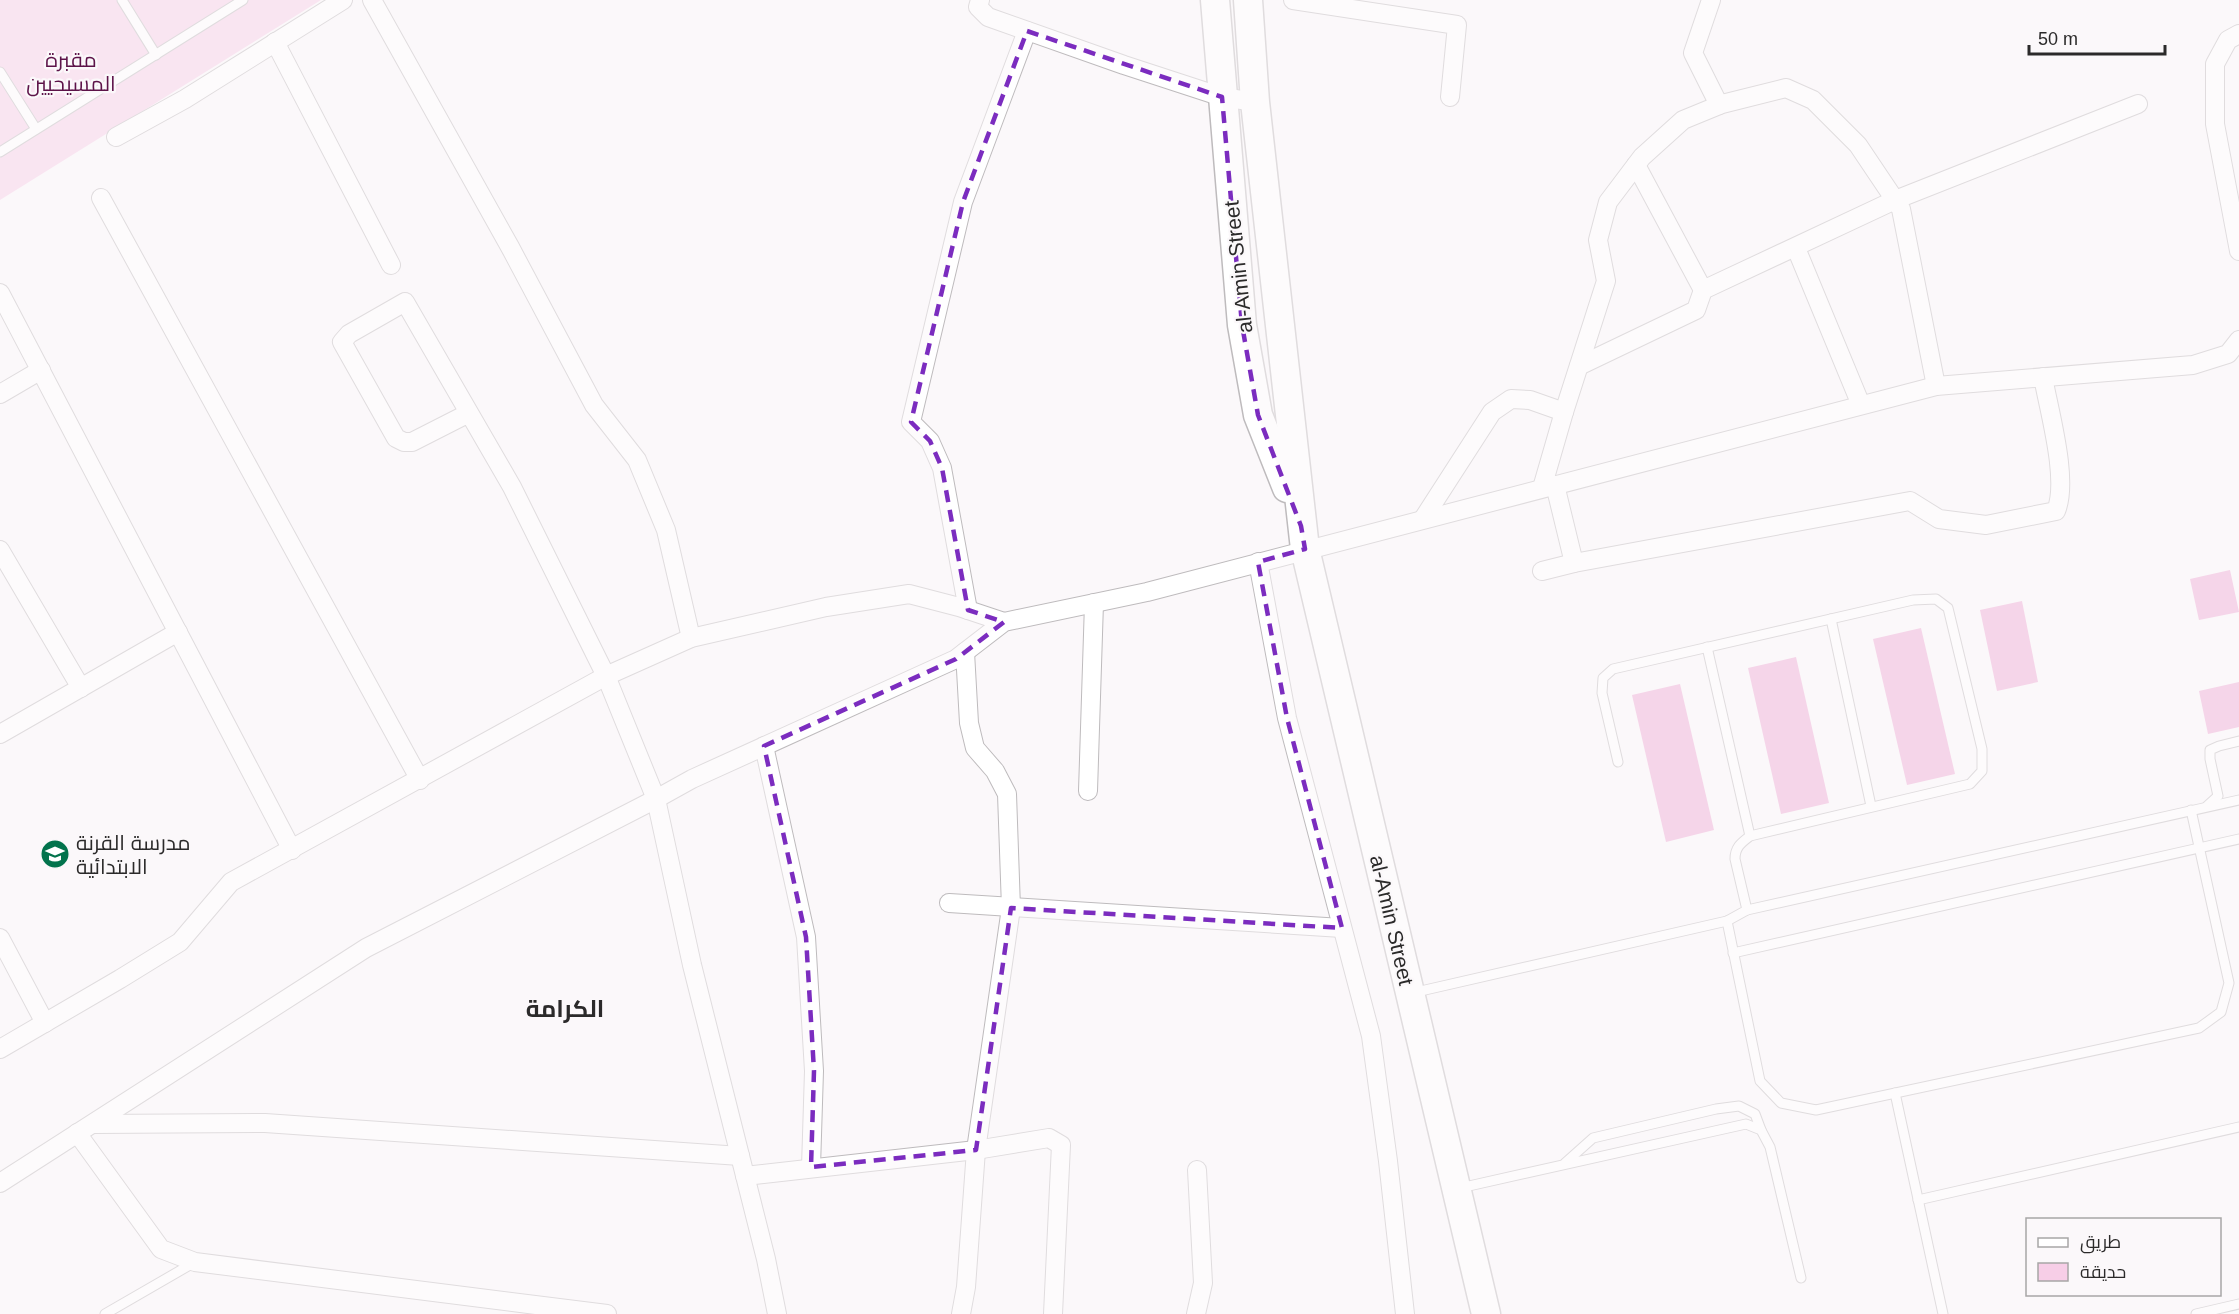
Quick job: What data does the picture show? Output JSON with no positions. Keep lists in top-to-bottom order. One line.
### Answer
{"streets":{"main road":["al-Amin Street"]},"districts":["الكرامة"],"parks":["مقبرة المسيحيين"],"places":{"school or university":["مدرسة القرنة الابتدائية"]},"legend":["طريق","حديقة"],"scale_bar":"50 m"}
